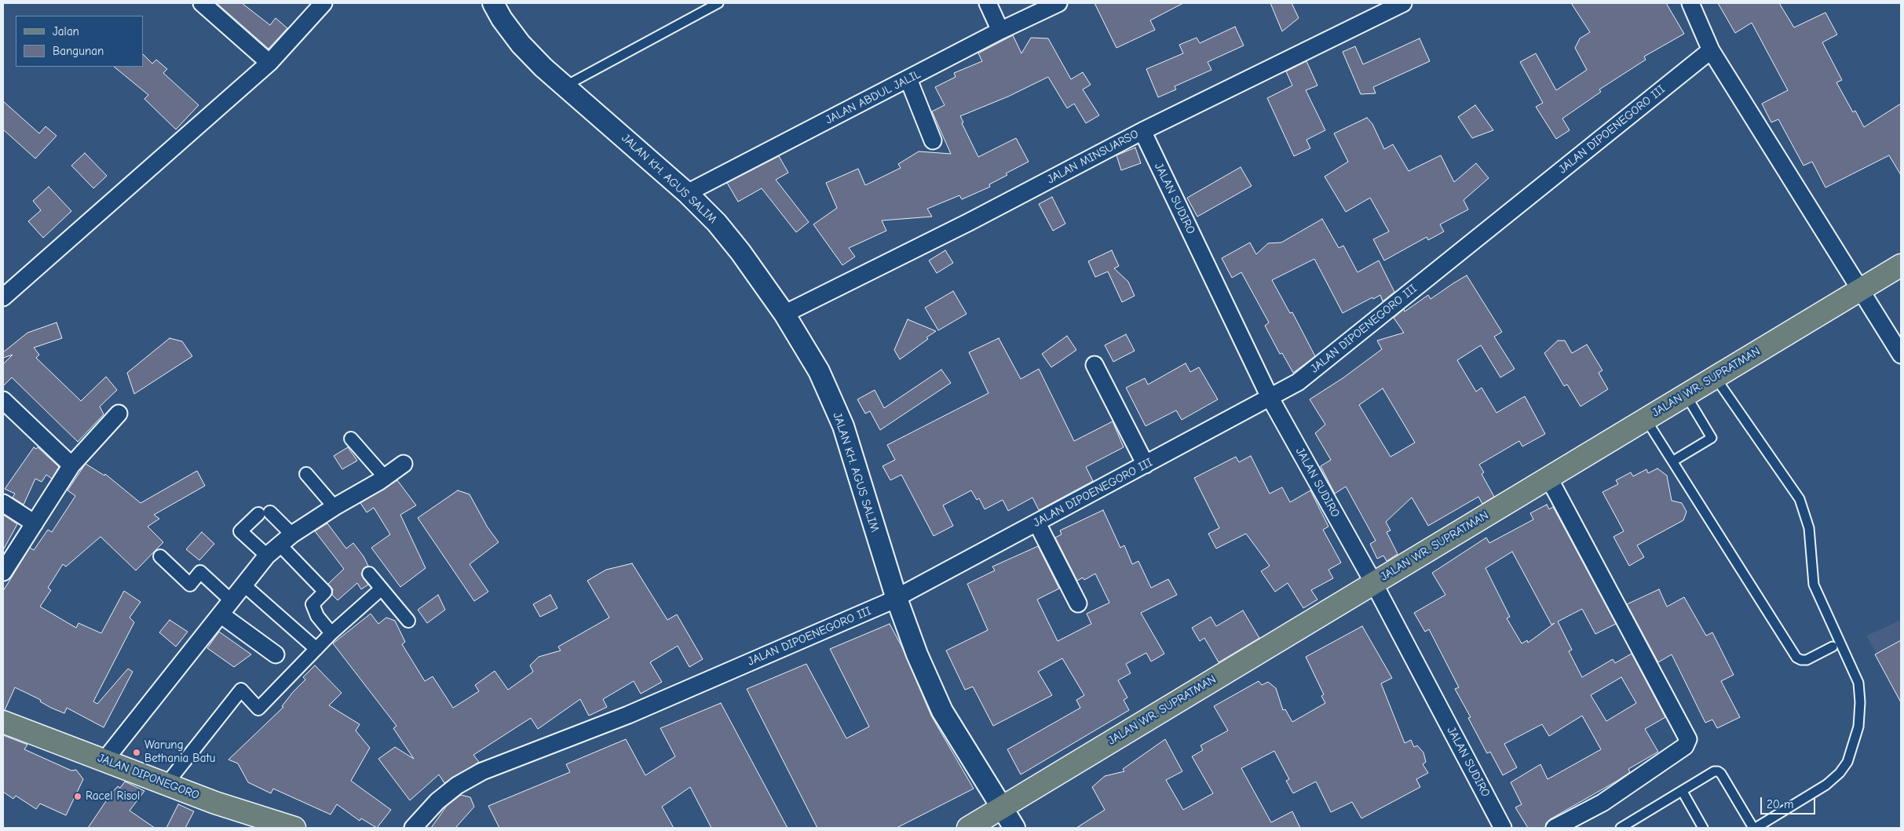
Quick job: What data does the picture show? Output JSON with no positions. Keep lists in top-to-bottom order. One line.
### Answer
{"streets":{"main road":["JALAN WR. SUPRATMAN","JALAN DIPONEGORO"],"street":["JALAN ABDUL JALIL","JALAN DIPOENEGORO III","JALAN MINSUARSO","JALAN KH. AGUS SALIM","JALAN SUDIRO"]},"crossings":[["JALAN ABDUL JALIL","JALAN KH. AGUS SALIM"],["JALAN DIPOENEGORO III","JALAN KH. AGUS SALIM"],["JALAN DIPOENEGORO III","JALAN SUDIRO"],["JALAN MINSUARSO","JALAN KH. AGUS SALIM"],["JALAN MINSUARSO","JALAN SUDIRO"],["JALAN KH. AGUS SALIM","JALAN WR. SUPRATMAN"],["JALAN SUDIRO","JALAN WR. SUPRATMAN"]],"places":["Warung Bethania Batu","Racel Risol"],"legend":["Jalan","Bangunan"],"scale_bar":"20 m"}
